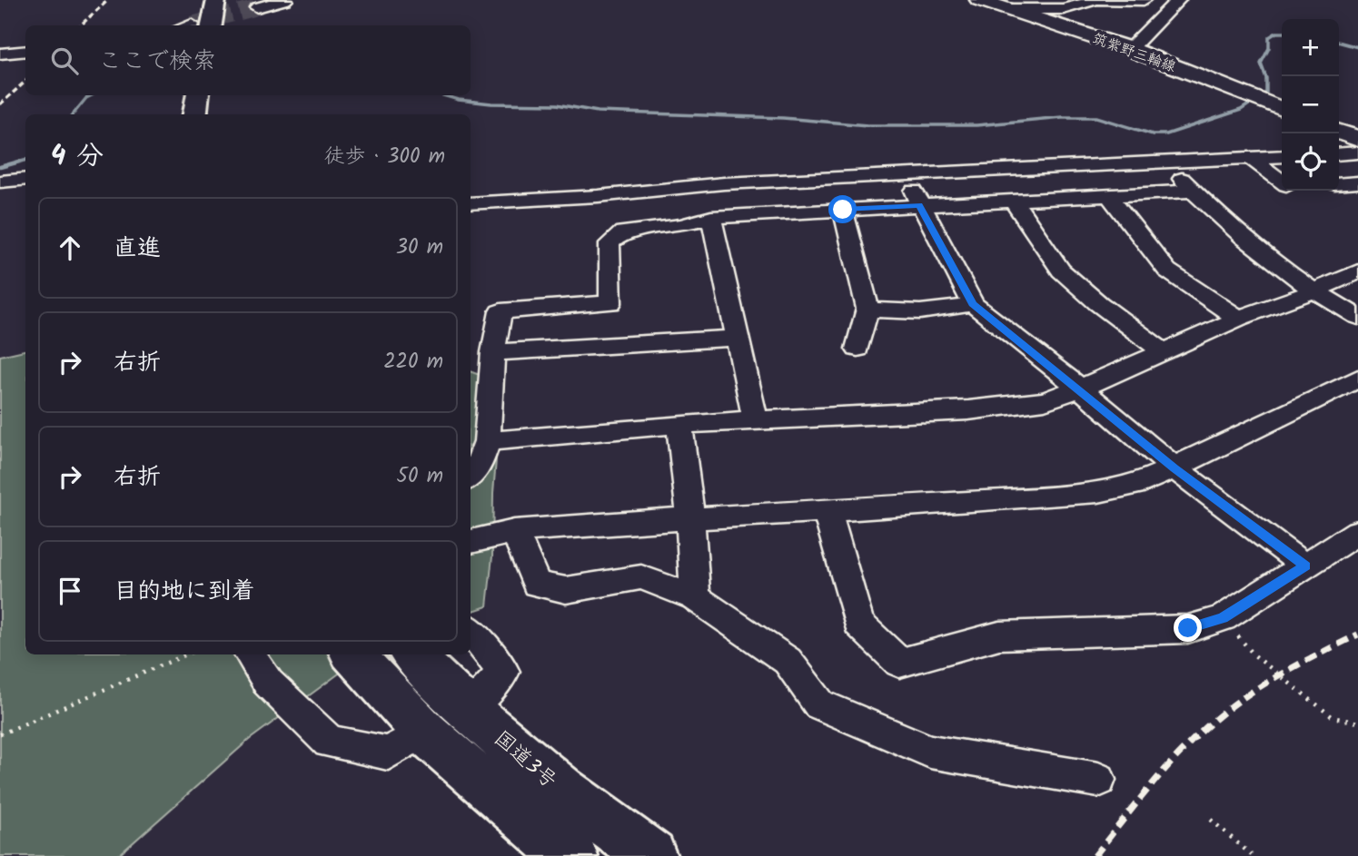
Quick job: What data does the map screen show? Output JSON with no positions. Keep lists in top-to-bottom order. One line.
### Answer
{"streets":{"highway":["国道3号"],"main road":["筑紫野三輪線"]},"page":{"map_buttons":["+","−"],"search":"ここで検索","heading":["4 分","徒歩 · 300 m"],"list":[["直進","30 m"],["右折","220 m"],["右折","50 m"],"目的地に到着"]}}
